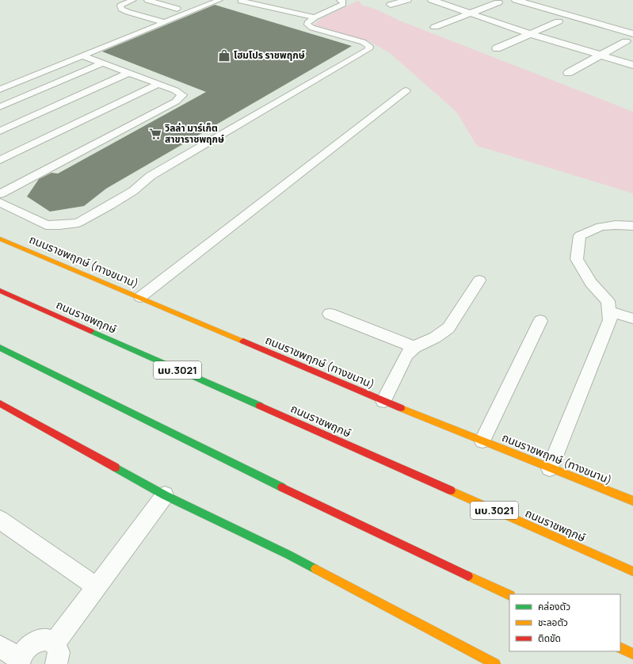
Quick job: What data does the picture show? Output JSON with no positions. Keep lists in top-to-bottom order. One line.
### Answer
{"streets":{"main road":["ถนนราชพฤกษ์ (ทางขนาน)","ถนนราชพฤกษ์","นบ.3021"]},"places":{"shop":["โฮมโปร ราชพฤกษ์"],"supermarket":["วิลล่า มาร์เก็ต สาขาราชพฤกษ์"]},"legend":["คล่องตัว","ชะลอตัว","ติดขัด"]}
